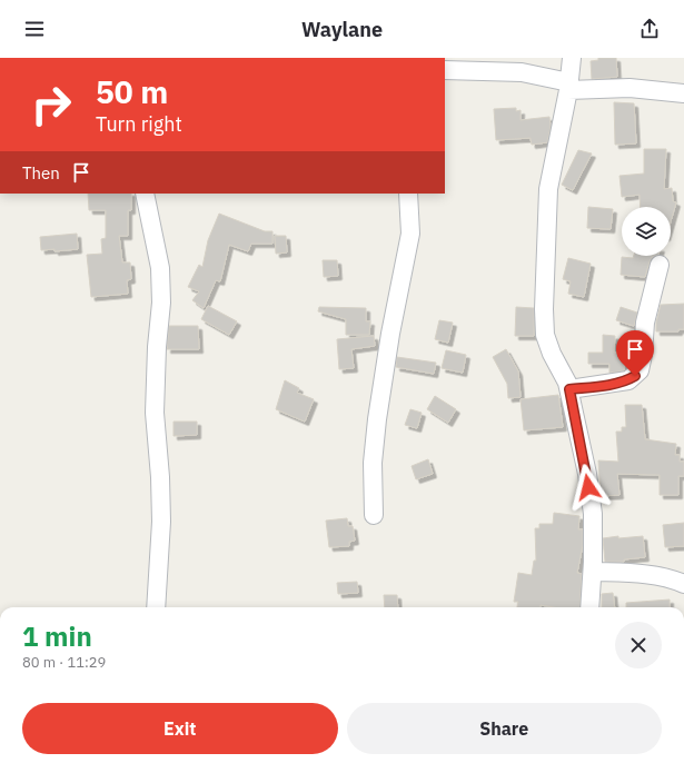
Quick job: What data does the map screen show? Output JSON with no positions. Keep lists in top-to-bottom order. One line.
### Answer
{"page":{"header":"Waylane","turn":["50 m","Turn right"],"then":"Then","heading":["1 min","80 m · 11:29"],"buttons":["Exit","Share"]}}
